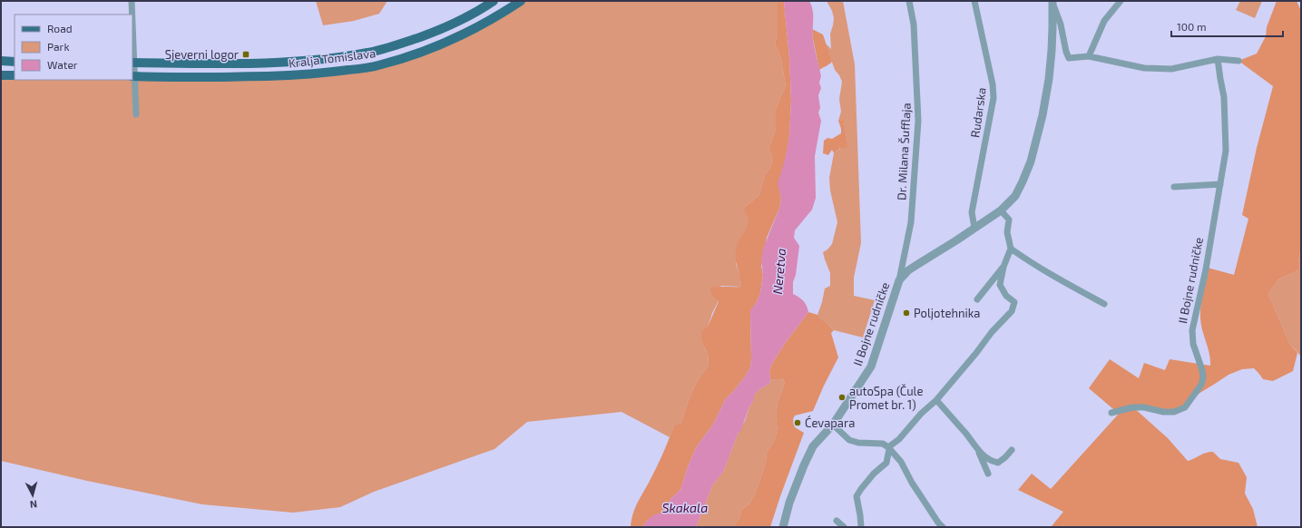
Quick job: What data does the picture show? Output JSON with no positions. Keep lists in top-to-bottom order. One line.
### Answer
{"streets":{"main road":["Kralja Tomislava"],"street":["Rudarska","Dr. Milana Šufflaja","II Bojne rudničke"]},"crossings":[["Rudarska","II Bojne rudničke"],["Dr. Milana Šufflaja","II Bojne rudničke"]],"water":["Neretva","Skakala"],"places":{"transit":["Sjeverni logor"],"other":["Poljotehnika","autoSpa (Čule Promet br. 1)","Ćevapara"]},"legend":["Road","Park","Water"],"scale_bar":"100 m","north":"bottom"}
